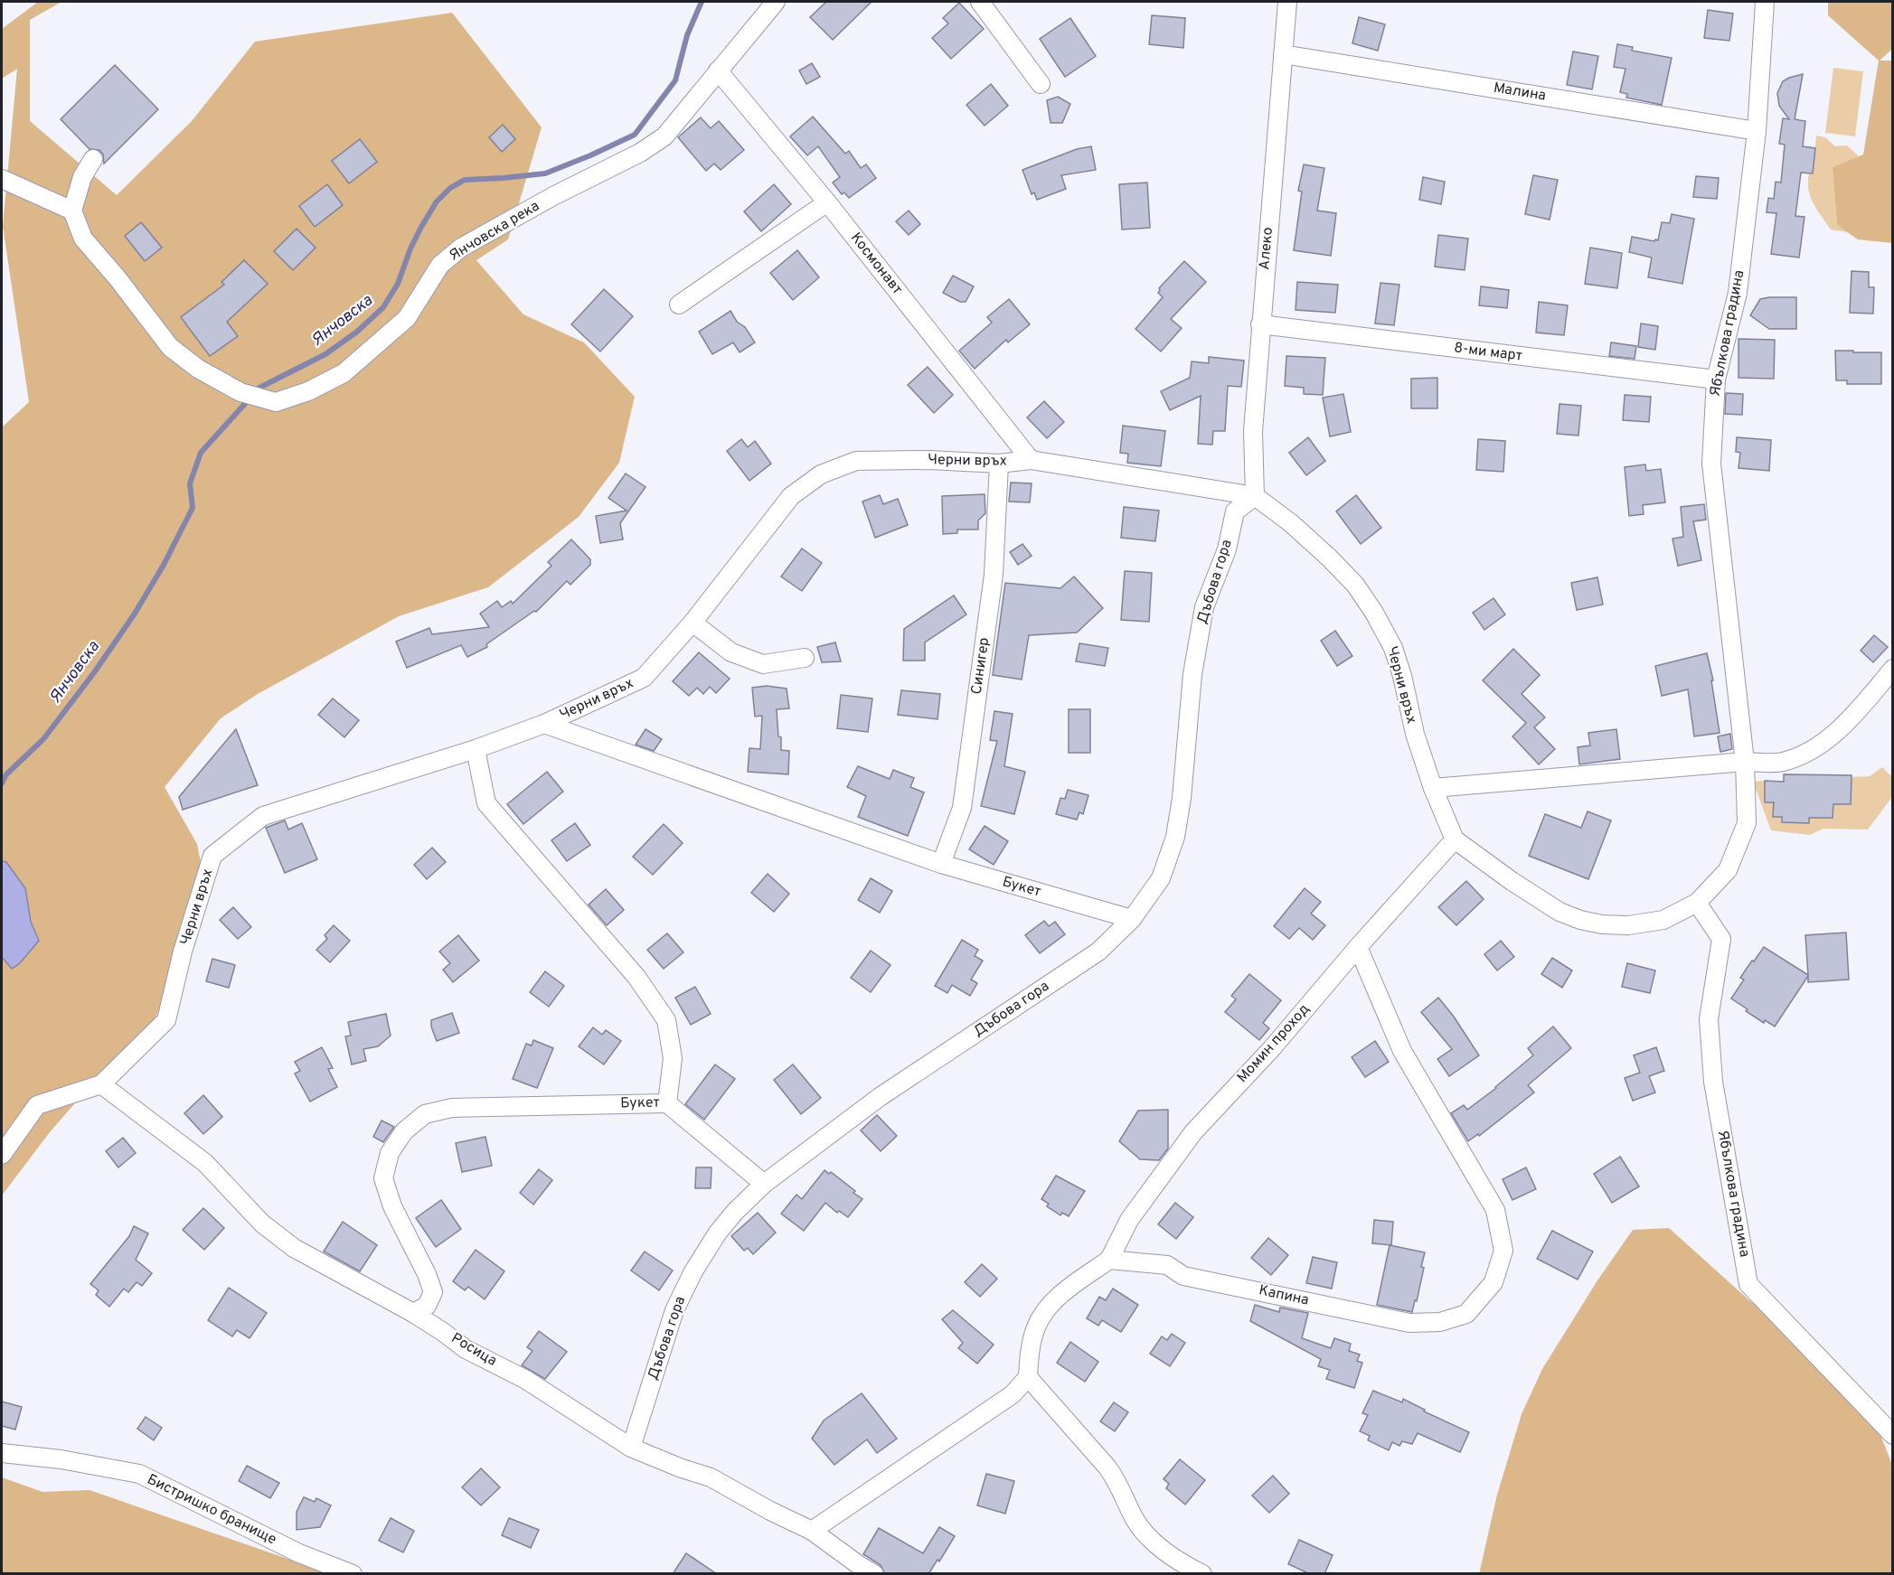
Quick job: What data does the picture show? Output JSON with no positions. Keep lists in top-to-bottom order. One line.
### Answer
{"streets":{"street":["Малина","Янчовска река","Алеко","Космонавт","Ябълкова градина","8-ми март","Черни връх","Дъбова гора","Синигер","Букет","Момин проход","Капина","Росица","Бистришко бранище"]},"crossings":[["Малина","Алеко"],["Малина","Ябълкова градина"],["Янчовска река","Космонавт"],["Алеко","8-ми март"],["Алеко","Черни връх"],["Алеко","Дъбова гора"],["Космонавт","Черни връх"],["Ябълкова градина","8-ми март"],["Черни връх","Дъбова гора"],["Черни връх","Синигер"],["Черни връх","Букет"],["Черни връх","Момин проход"],["Черни връх","Росица"],["Дъбова гора","Букет"],["Дъбова гора","Росица"],["Синигер","Букет"],["Букет","Росица"],["Момин проход","Капина"]],"water":["Янчовска"]}
